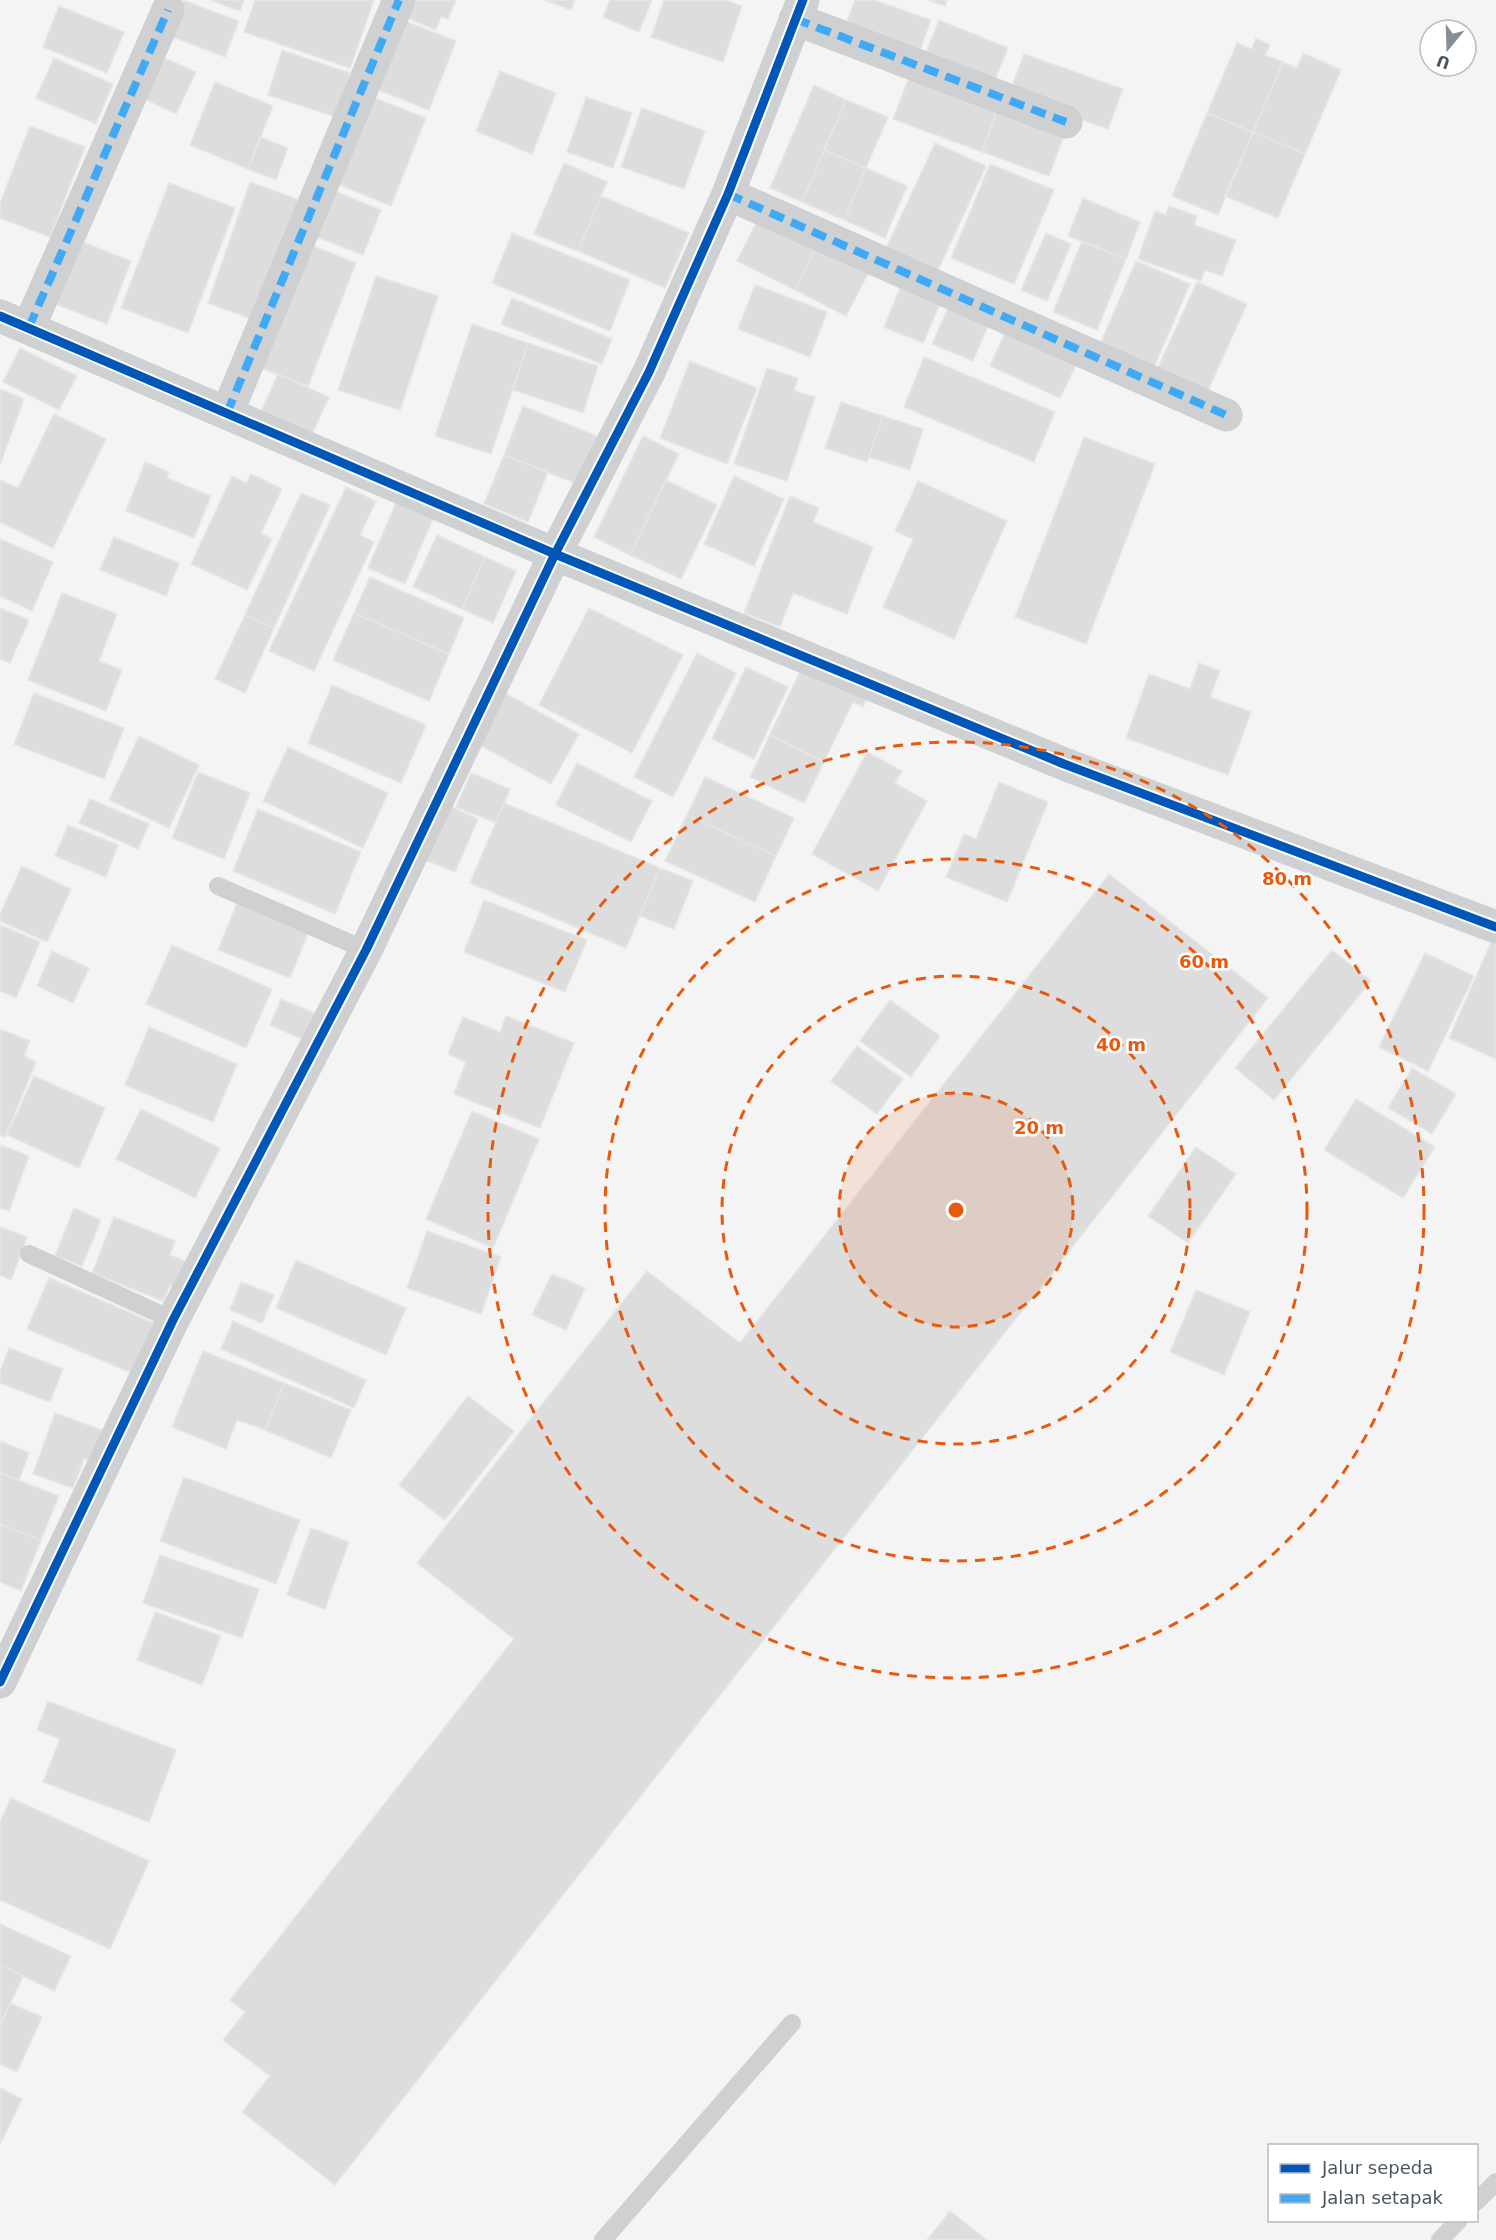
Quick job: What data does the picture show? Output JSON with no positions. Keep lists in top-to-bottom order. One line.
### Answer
{"legend":["Jalur sepeda","Jalan setapak"],"north":"bottom","rings":["80 m","60 m","40 m","20 m"]}
